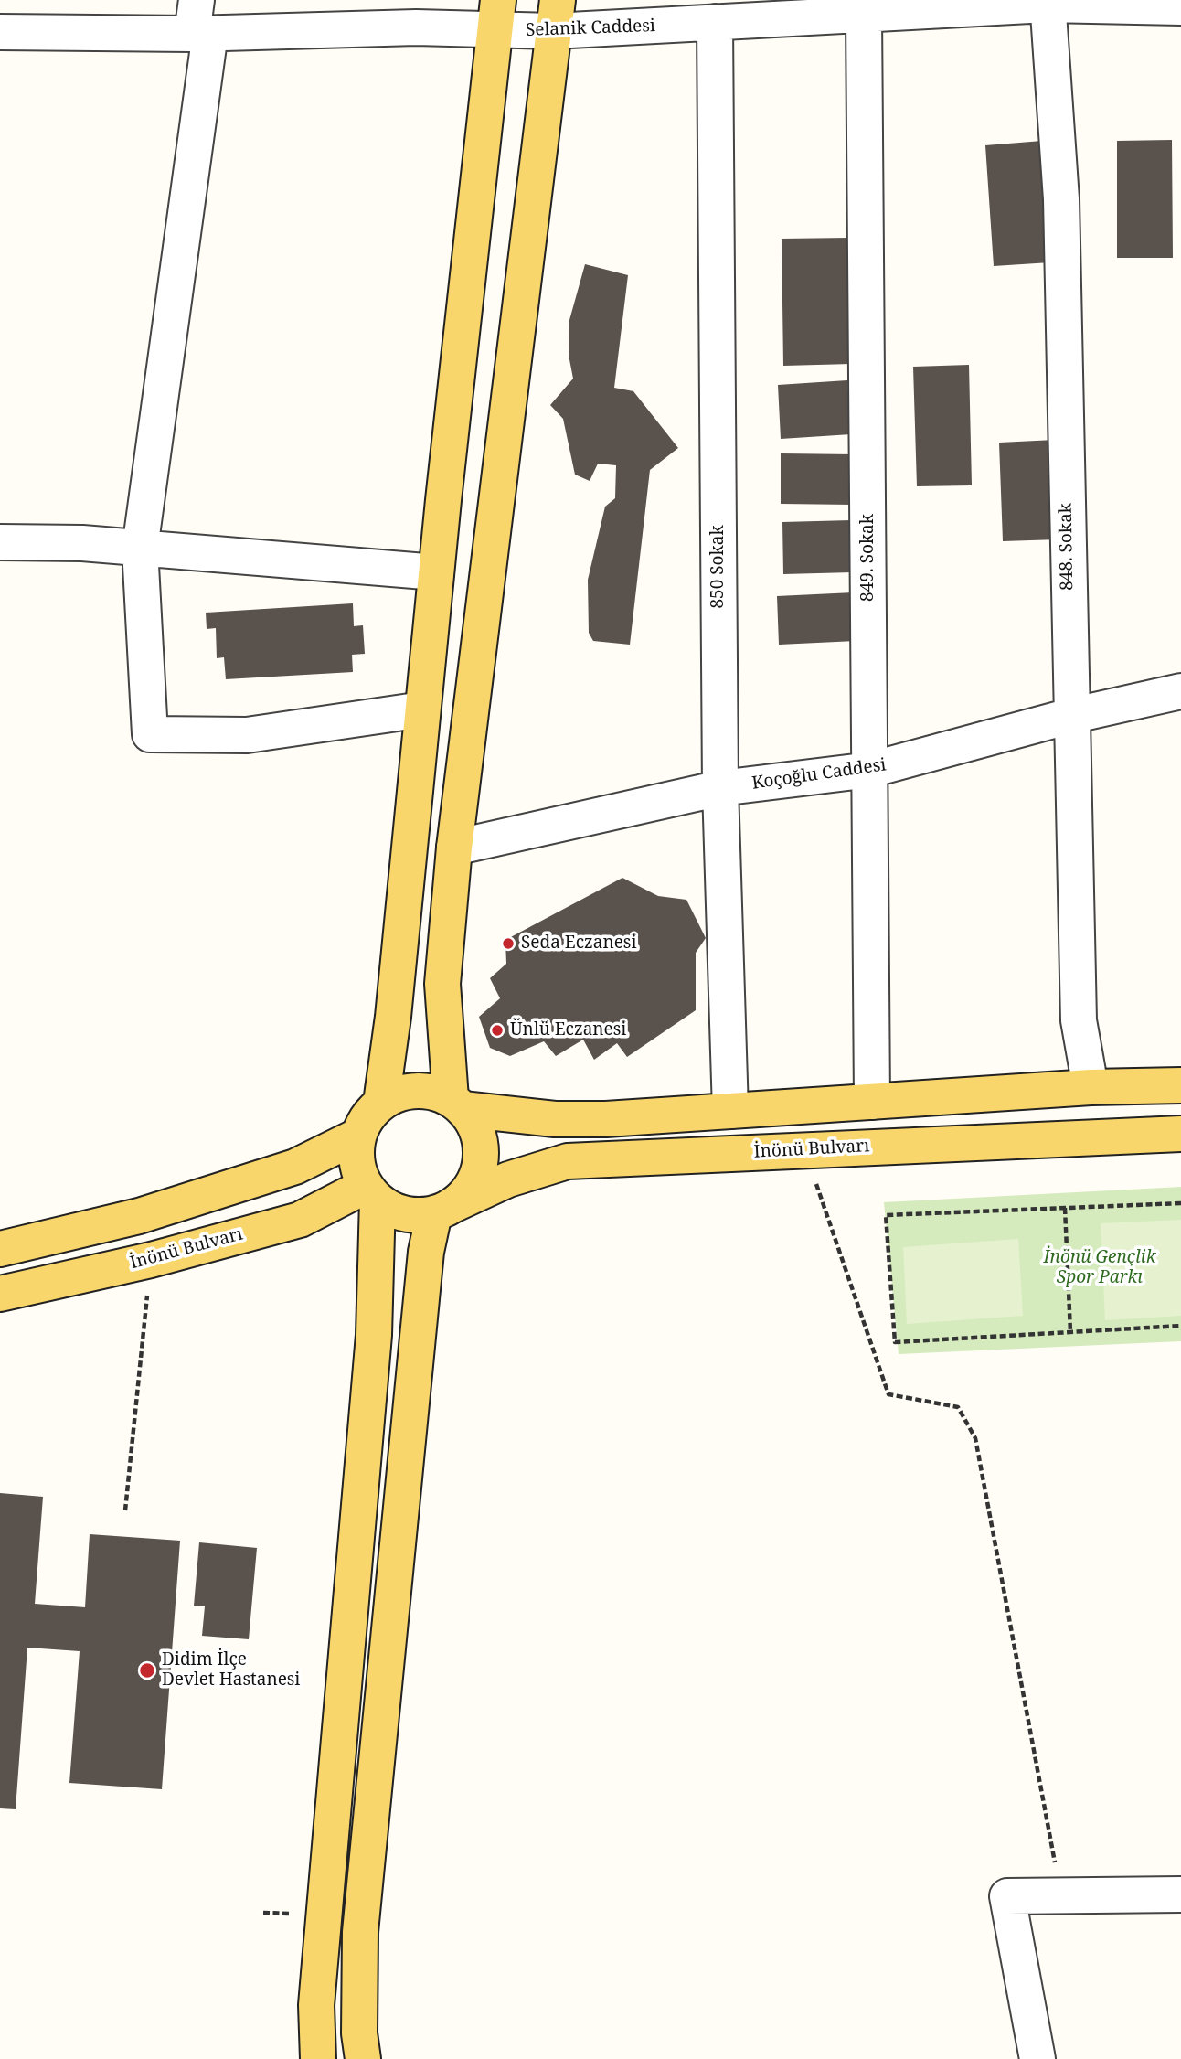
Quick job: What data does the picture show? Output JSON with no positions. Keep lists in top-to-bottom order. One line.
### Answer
{"streets":{"main road":["İnönü Bulvarı"],"street":["Selanik Caddesi","848. Sokak","849. Sokak","850 Sokak","Koçoğlu Caddesi"]},"crossings":[["Selanik Caddesi","848. Sokak"],["Selanik Caddesi","849. Sokak"],["Selanik Caddesi","850 Sokak"],["848. Sokak","Koçoğlu Caddesi"],["849. Sokak","Koçoğlu Caddesi"],["850 Sokak","Koçoğlu Caddesi"]],"parks":["İnönü Gençlik Spor Parkı"],"places":["Seda Eczanesi","Ünlü Eczanesi","Didim İlçe Devlet Hastanesi"]}
